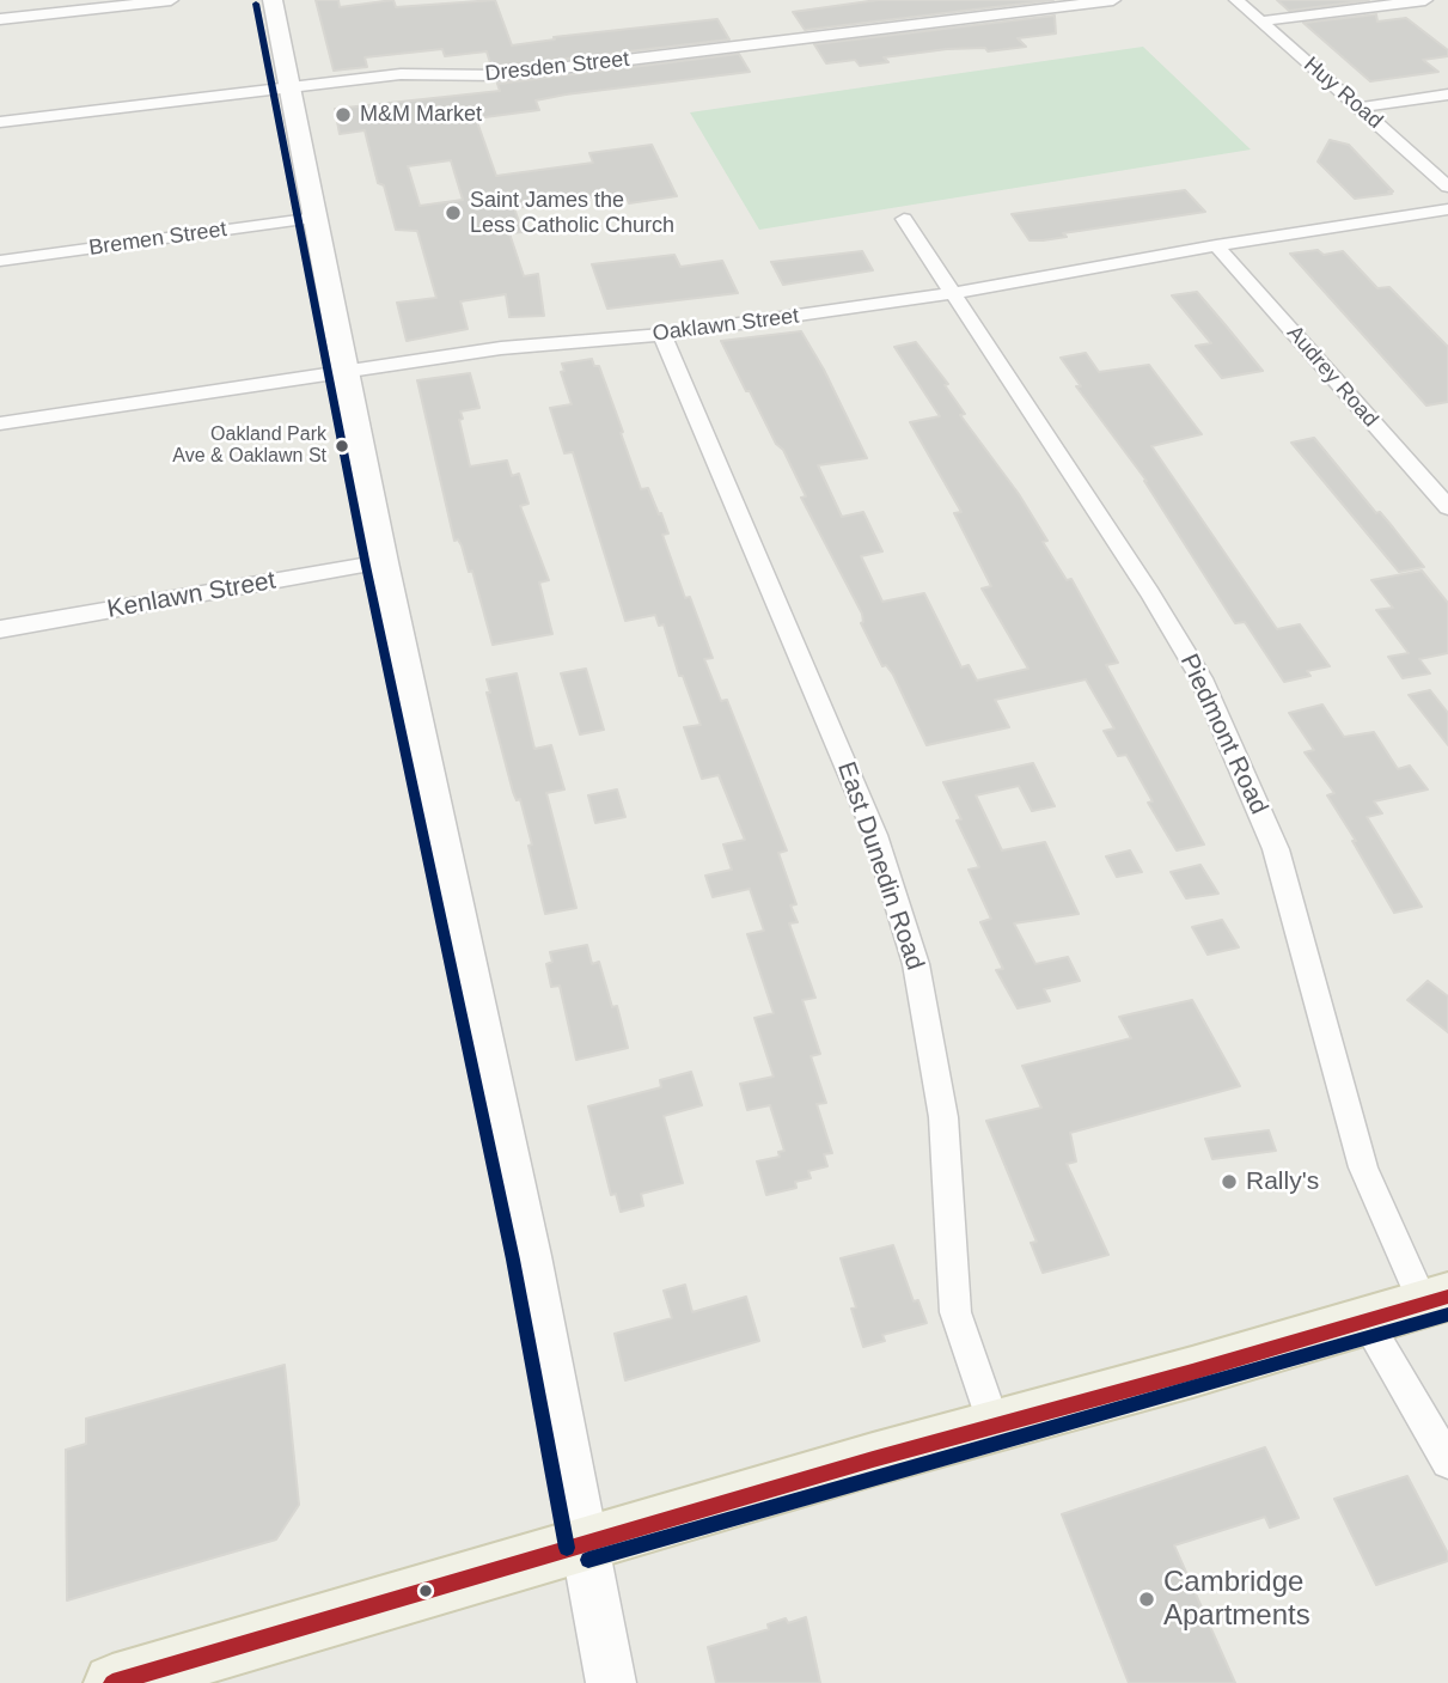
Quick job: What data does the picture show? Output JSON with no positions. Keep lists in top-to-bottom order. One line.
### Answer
{"streets":{"street":["Dresden Street","Huy Road","Bremen Street","Oaklawn Street","Audrey Road","Kenlawn Street","Piedmont Road","East Dunedin Road"]},"crossings":[["Oaklawn Street","Audrey Road"],["Oaklawn Street","Piedmont Road"],["Oaklawn Street","East Dunedin Road"]],"places":["M&M Market","Saint James the Less Catholic Church","Oakland Park Ave & Oaklawn St","Rally's","Cambridge Apartments"]}
